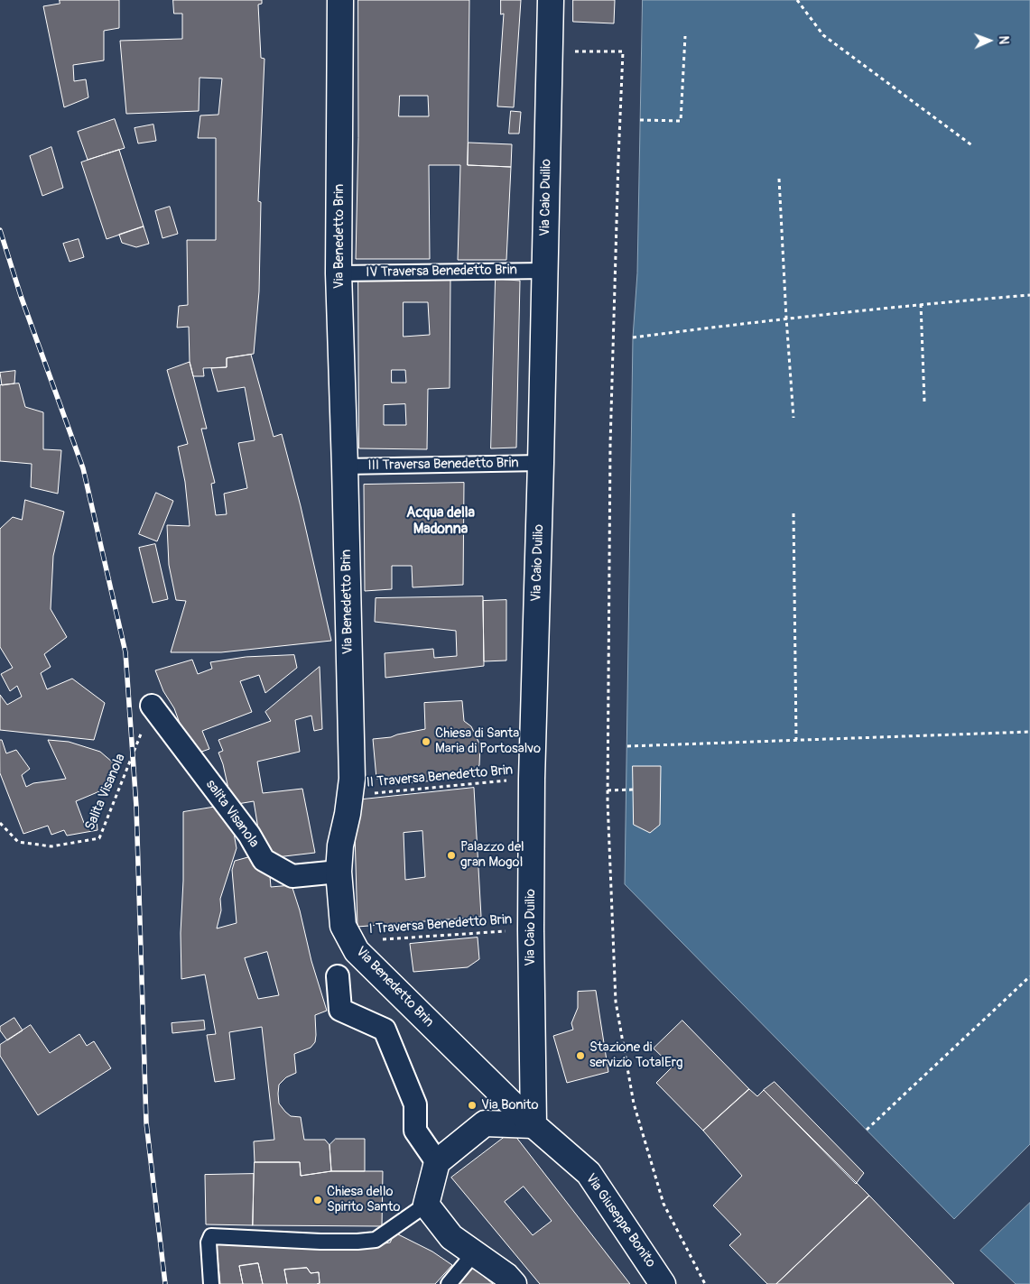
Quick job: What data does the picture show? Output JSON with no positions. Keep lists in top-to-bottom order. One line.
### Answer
{"streets":{"street":["Via Caio Duilio","Via Benedetto Brin","salita Visanola","Via Giuseppe Bonito"],"lane":["IV Traversa Benedetto Brin","III Traversa Benedetto Brin"],"path":["II Traversa Benedetto Brin","Salita Visanola","I Traversa Benedetto Brin"]},"crossings":[["Via Caio Duilio","Via Benedetto Brin"],["Via Caio Duilio","IV Traversa Benedetto Brin"],["Via Caio Duilio","III Traversa Benedetto Brin"],["Via Caio Duilio","II Traversa Benedetto Brin"],["Via Caio Duilio","I Traversa Benedetto Brin"],["Via Caio Duilio","Via Giuseppe Bonito"],["Via Benedetto Brin","IV Traversa Benedetto Brin"],["Via Benedetto Brin","III Traversa Benedetto Brin"],["Via Benedetto Brin","II Traversa Benedetto Brin"],["Via Benedetto Brin","salita Visanola"],["Via Benedetto Brin","I Traversa Benedetto Brin"],["Via Benedetto Brin","Via Giuseppe Bonito"],["Salita Visanola","salita Visanola"]],"districts":["Acqua della Madonna"],"places":["Chiesa di Santa Maria di Portosalvo","Palazzo del gran Mogol","Stazione di servizio TotalErg","Via Bonito","Chiesa dello Spirito Santo"],"north":"right"}
